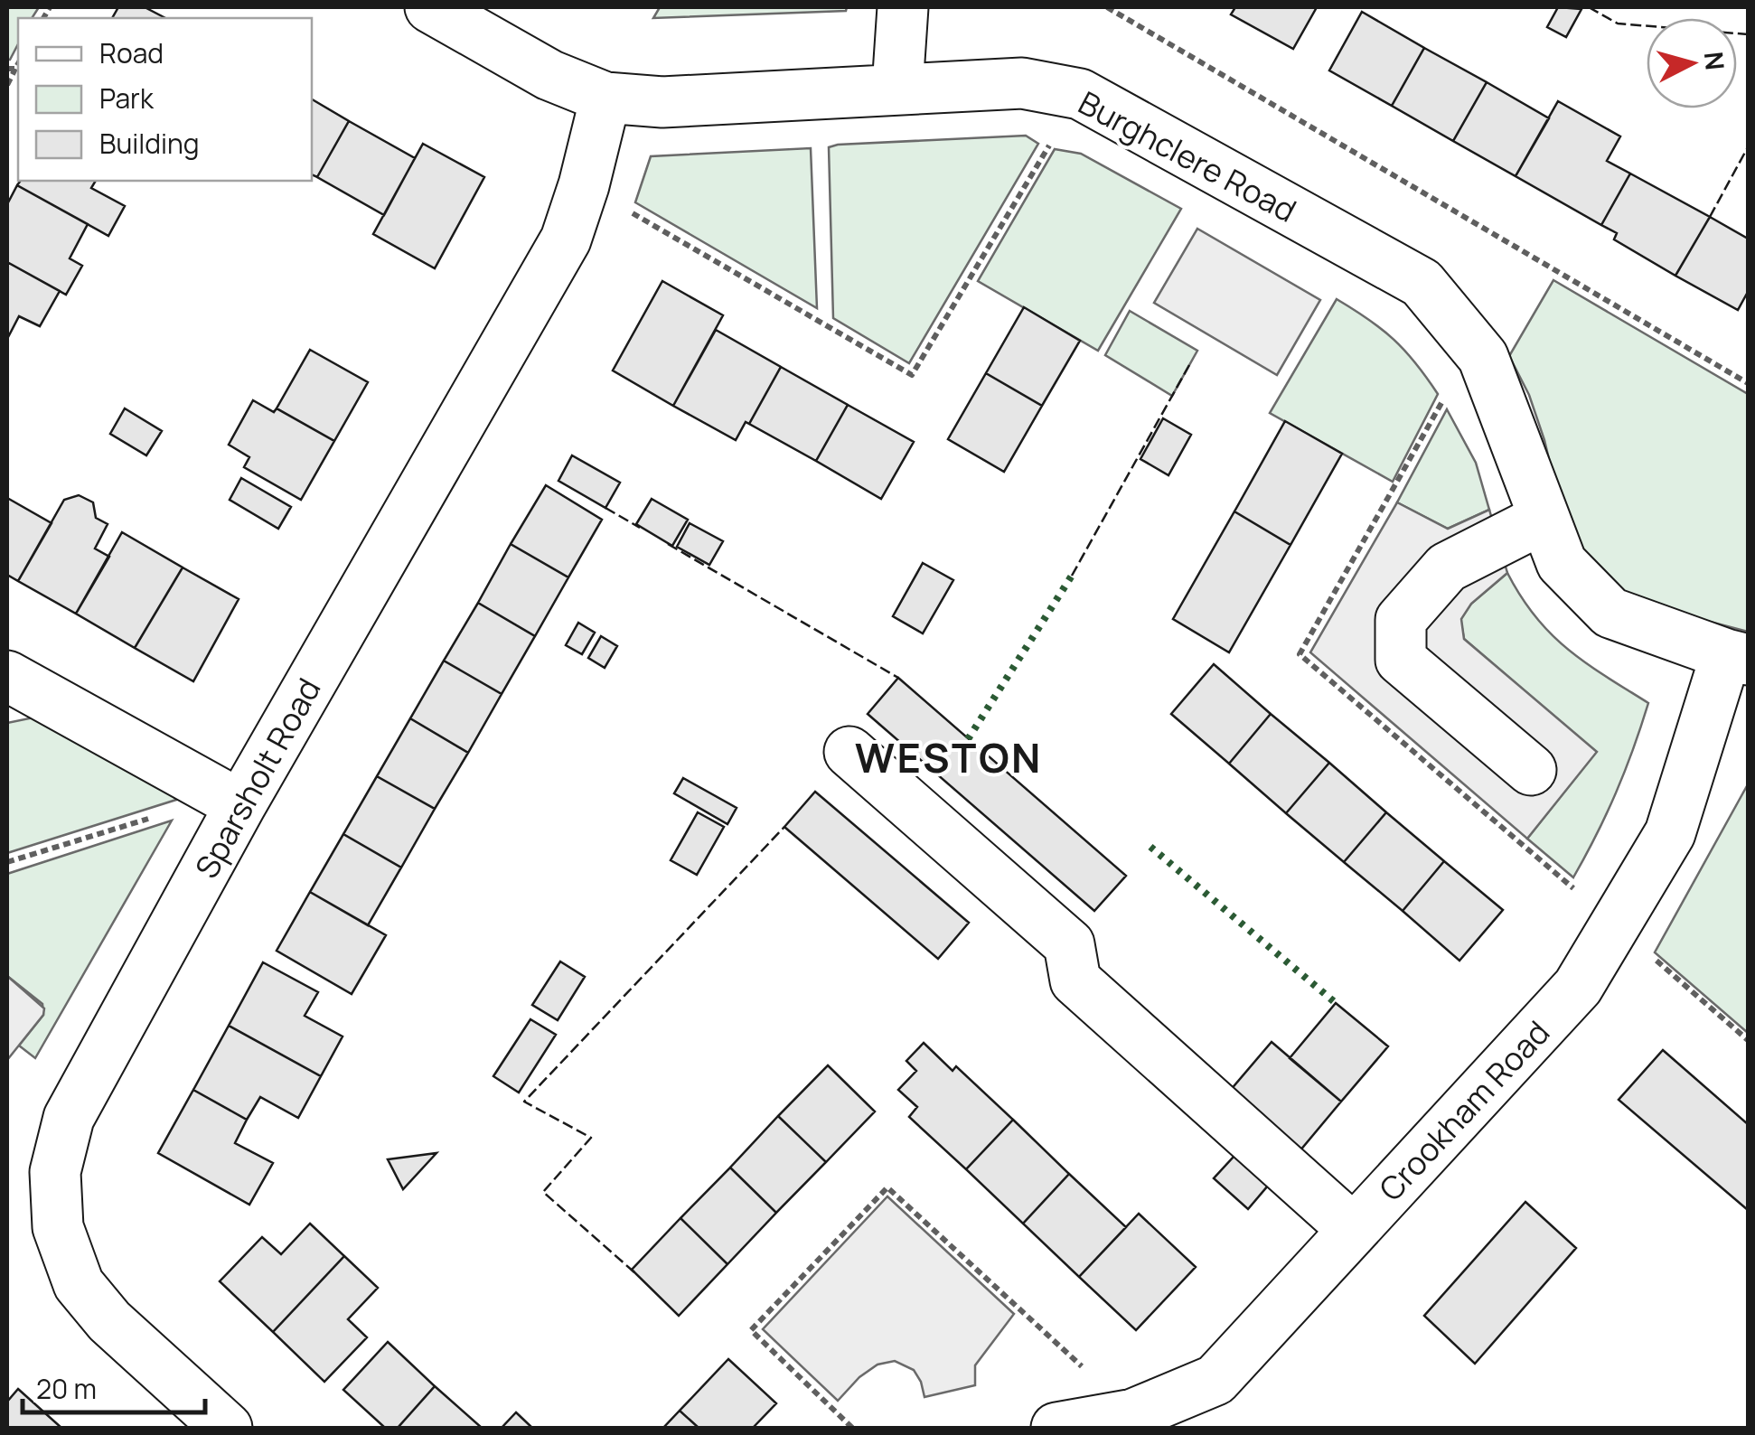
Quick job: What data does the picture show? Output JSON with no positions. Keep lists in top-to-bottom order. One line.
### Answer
{"streets":{"street":["Burghclere Road","Sparsholt Road","Crookham Road"]},"crossings":[["Burghclere Road","Sparsholt Road"],["Burghclere Road","Crookham Road"]],"districts":["WESTON"],"legend":["Road","Park","Building"],"scale_bar":"20 m","north":"right"}
